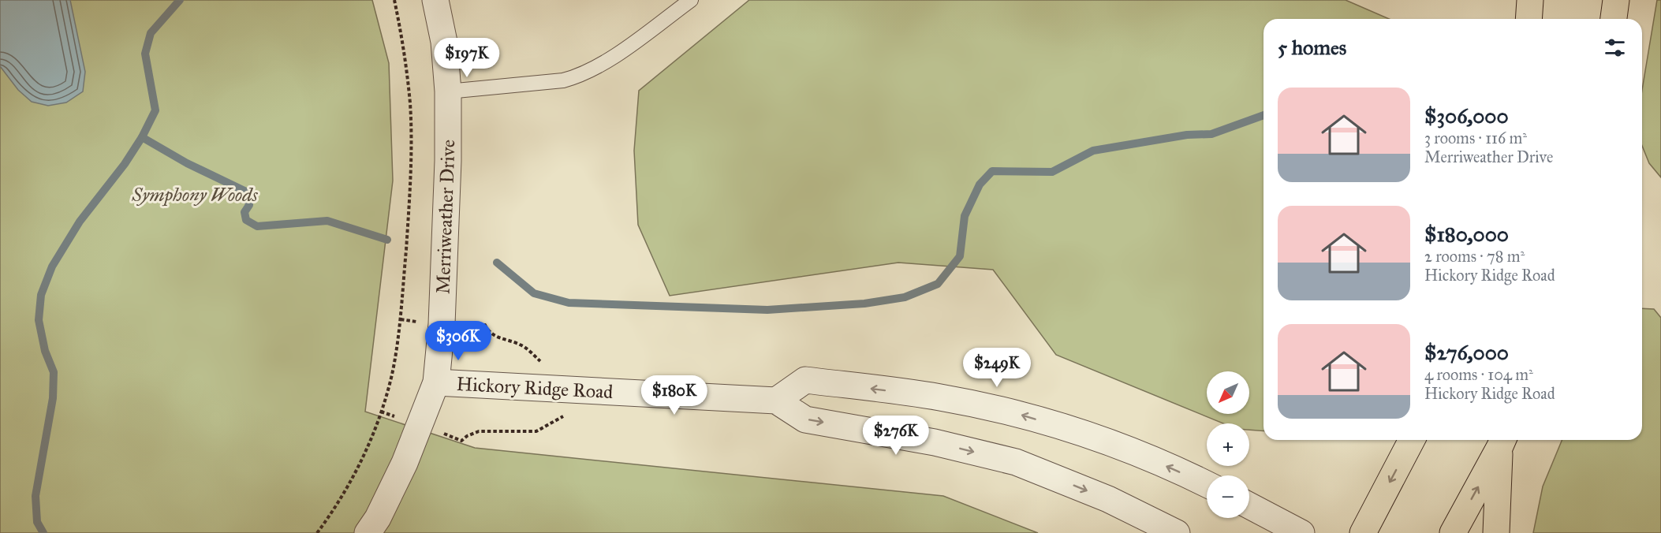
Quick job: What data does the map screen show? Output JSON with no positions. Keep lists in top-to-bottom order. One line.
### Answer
{"streets":{"street":["Merriweather Drive","Hickory Ridge Road"]},"crossings":[["Merriweather Drive","Hickory Ridge Road"]],"parks":["Symphony Woods"],"north":"bottom left","page":{"heading":"5 homes","price":["$197K","$306K","$249K","$180K","$276K"],"list":[{"name":"$306,000","note":"3 rooms · 116 m² · Merriweather Drive"},{"name":"$180,000","note":"2 rooms · 78 m² · Hickory Ridge Road"},{"name":"$276,000","note":"4 rooms · 104 m² · Hickory Ridge Road"}],"map_buttons":["+","−"]}}
